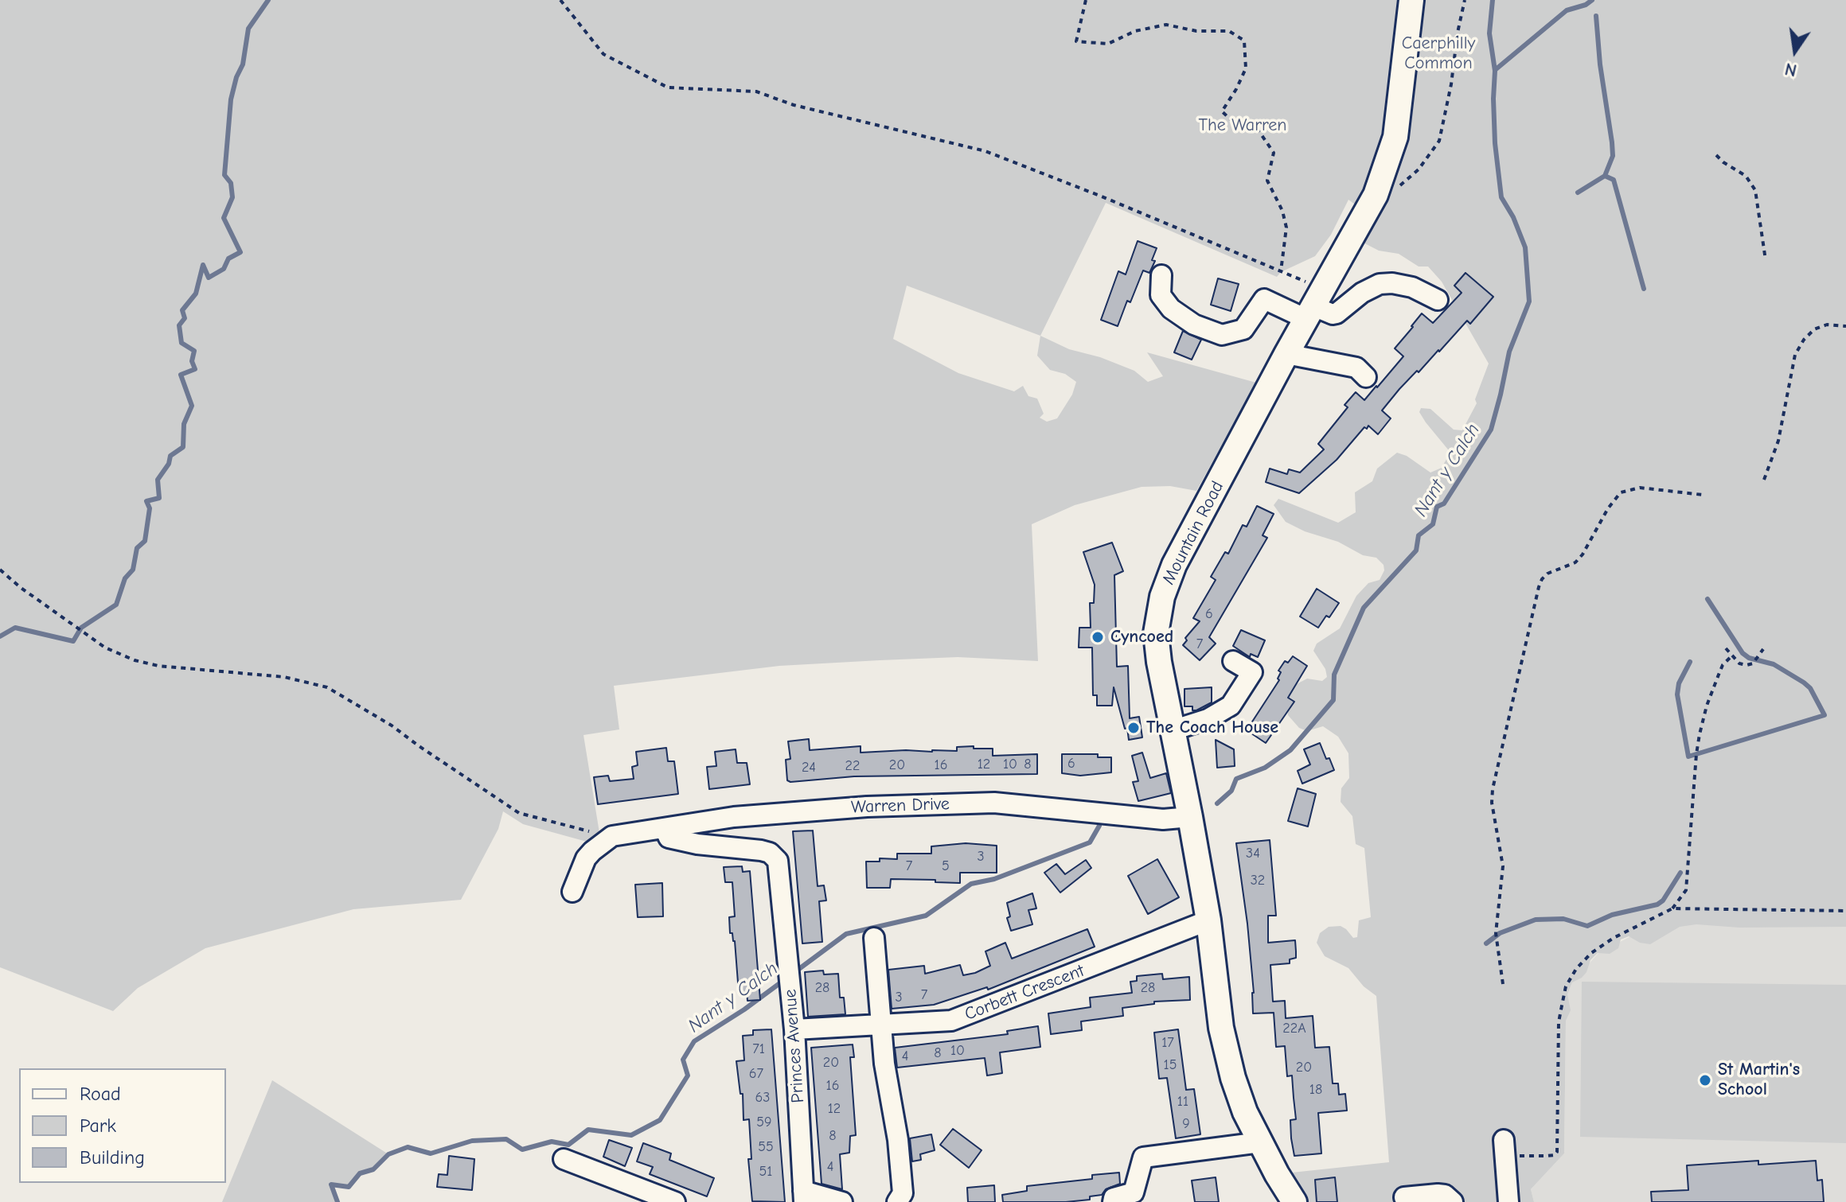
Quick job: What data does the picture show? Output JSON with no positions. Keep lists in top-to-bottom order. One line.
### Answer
{"streets":{"main road":["Mountain Road"],"street":["Warren Drive","Corbett Crescent","Princes Avenue"]},"crossings":[["Mountain Road","Warren Drive"],["Mountain Road","Corbett Crescent"],["Warren Drive","Princes Avenue"],["Corbett Crescent","Princes Avenue"]],"water":["Nant y Calch"],"parks":["Caerphilly Common","The Warren"],"places":["Cyncoed","The Coach House","St Martin's School"],"house_numbers":["6","7","6","12","10","8","20","16","22","24","34","3","7","5","32","28","28","7","3","22A","17","71","10","8","4","20","15","20","67","16","18","63","11","12","59","9","8","55","4","51"],"legend":["Road","Park","Building"],"north":"bottom"}
